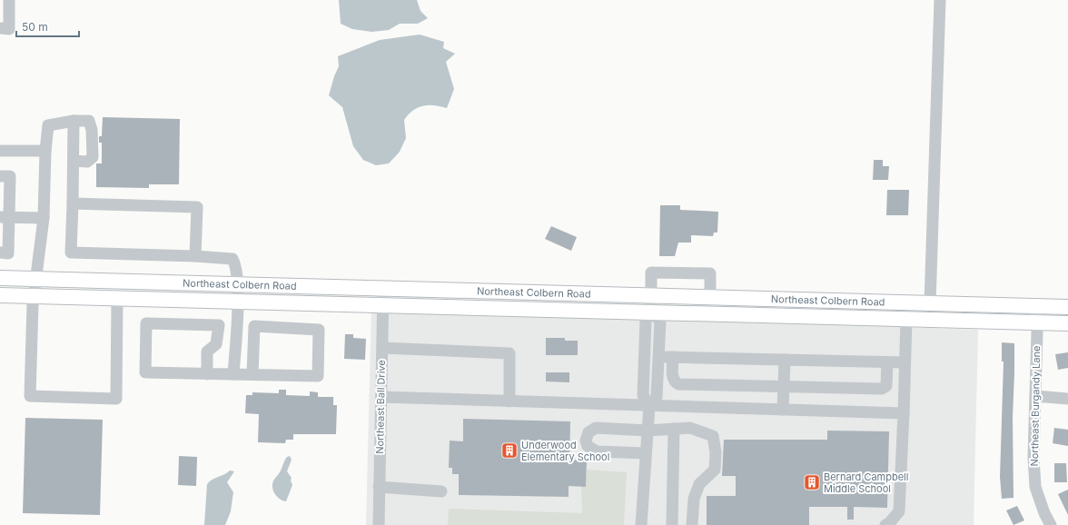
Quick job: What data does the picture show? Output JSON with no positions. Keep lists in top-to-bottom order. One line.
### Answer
{"streets":{"main road":["Northeast Colbern Road"],"street":["Northeast Burgandy Lane","Northeast Ball Drive"]},"crossings":[["Northeast Colbern Road","Northeast Burgandy Lane"],["Northeast Colbern Road","Northeast Ball Drive"]],"places":{"building":["Underwood Elementary School","Bernard Campbell Middle School"]},"scale_bar":"50 m"}
